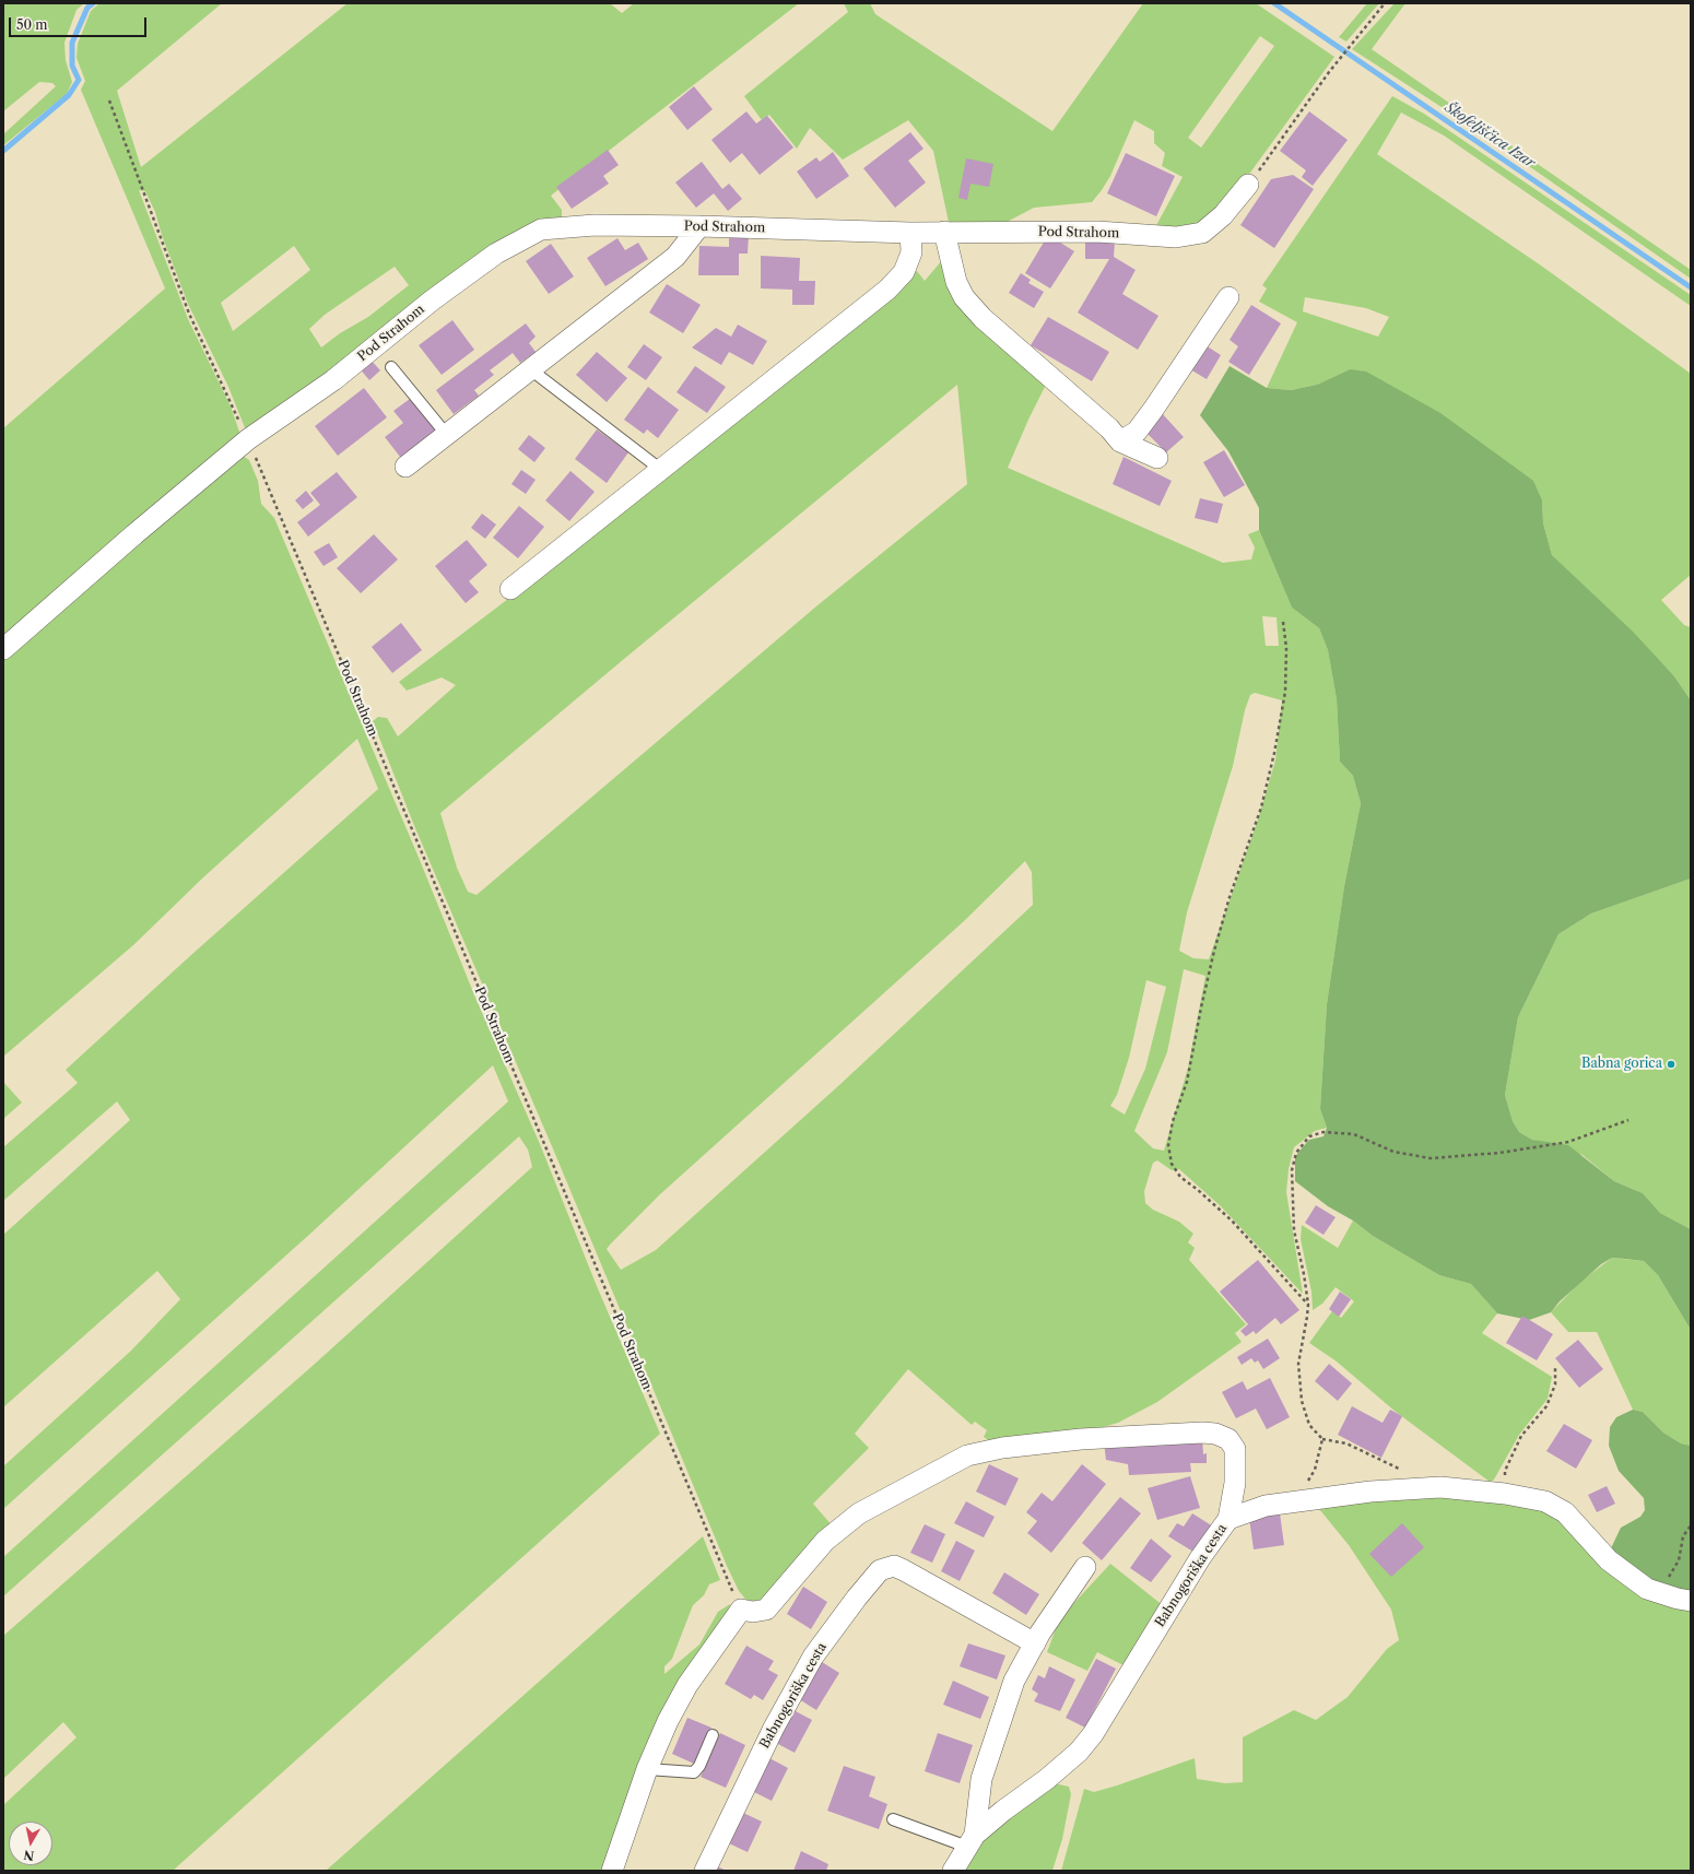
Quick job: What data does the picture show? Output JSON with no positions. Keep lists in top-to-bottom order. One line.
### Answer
{"streets":{"street":["Pod Strahom","Babnogoriška cesta"]},"water":["Škofeljščica Izar"],"places":["Babna gorica"],"scale_bar":"50 m","north":"bottom"}
